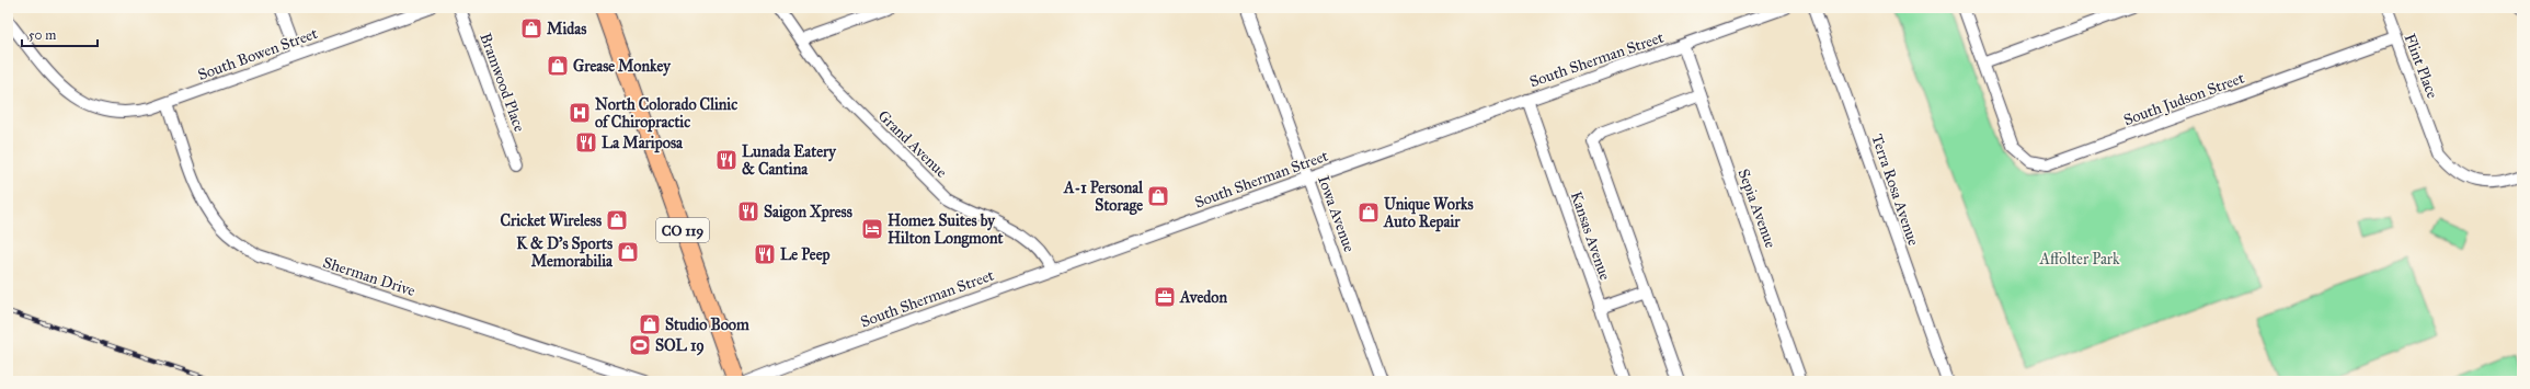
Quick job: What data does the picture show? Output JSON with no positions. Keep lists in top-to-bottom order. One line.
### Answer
{"streets":{"highway":["CO 119"],"street":["South Bowen Street","South Sherman Street","Flint Place","Bramwood Place","South Judson Street","Grand Avenue","Terra Rosa Avenue","Sepia Avenue","Iowa Avenue","Kansas Avenue","Sherman Drive"]},"crossings":[["South Bowen Street","Sherman Drive"],["South Sherman Street","Grand Avenue"],["South Sherman Street","Sepia Avenue"],["South Sherman Street","Iowa Avenue"],["South Sherman Street","Kansas Avenue"],["Flint Place","South Judson Street"]],"parks":["Affolter Park"],"places":{"shop":["Midas","Grease Monkey","A-1 Personal Storage","Unique Works Auto Repair","Cricket Wireless","K & D's Sports Memorabilia","Studio Boom"],"hospital":["North Colorado Clinic of Chiropractic"],"restaurant":["La Mariposa","Lunada Eatery & Cantina","Saigon Xpress","Le Peep"],"hotel":["Home2 Suites by Hilton Longmont"],"office":["Avedon"],"sports":["SOL 19"]},"scale_bar":"50 m"}
